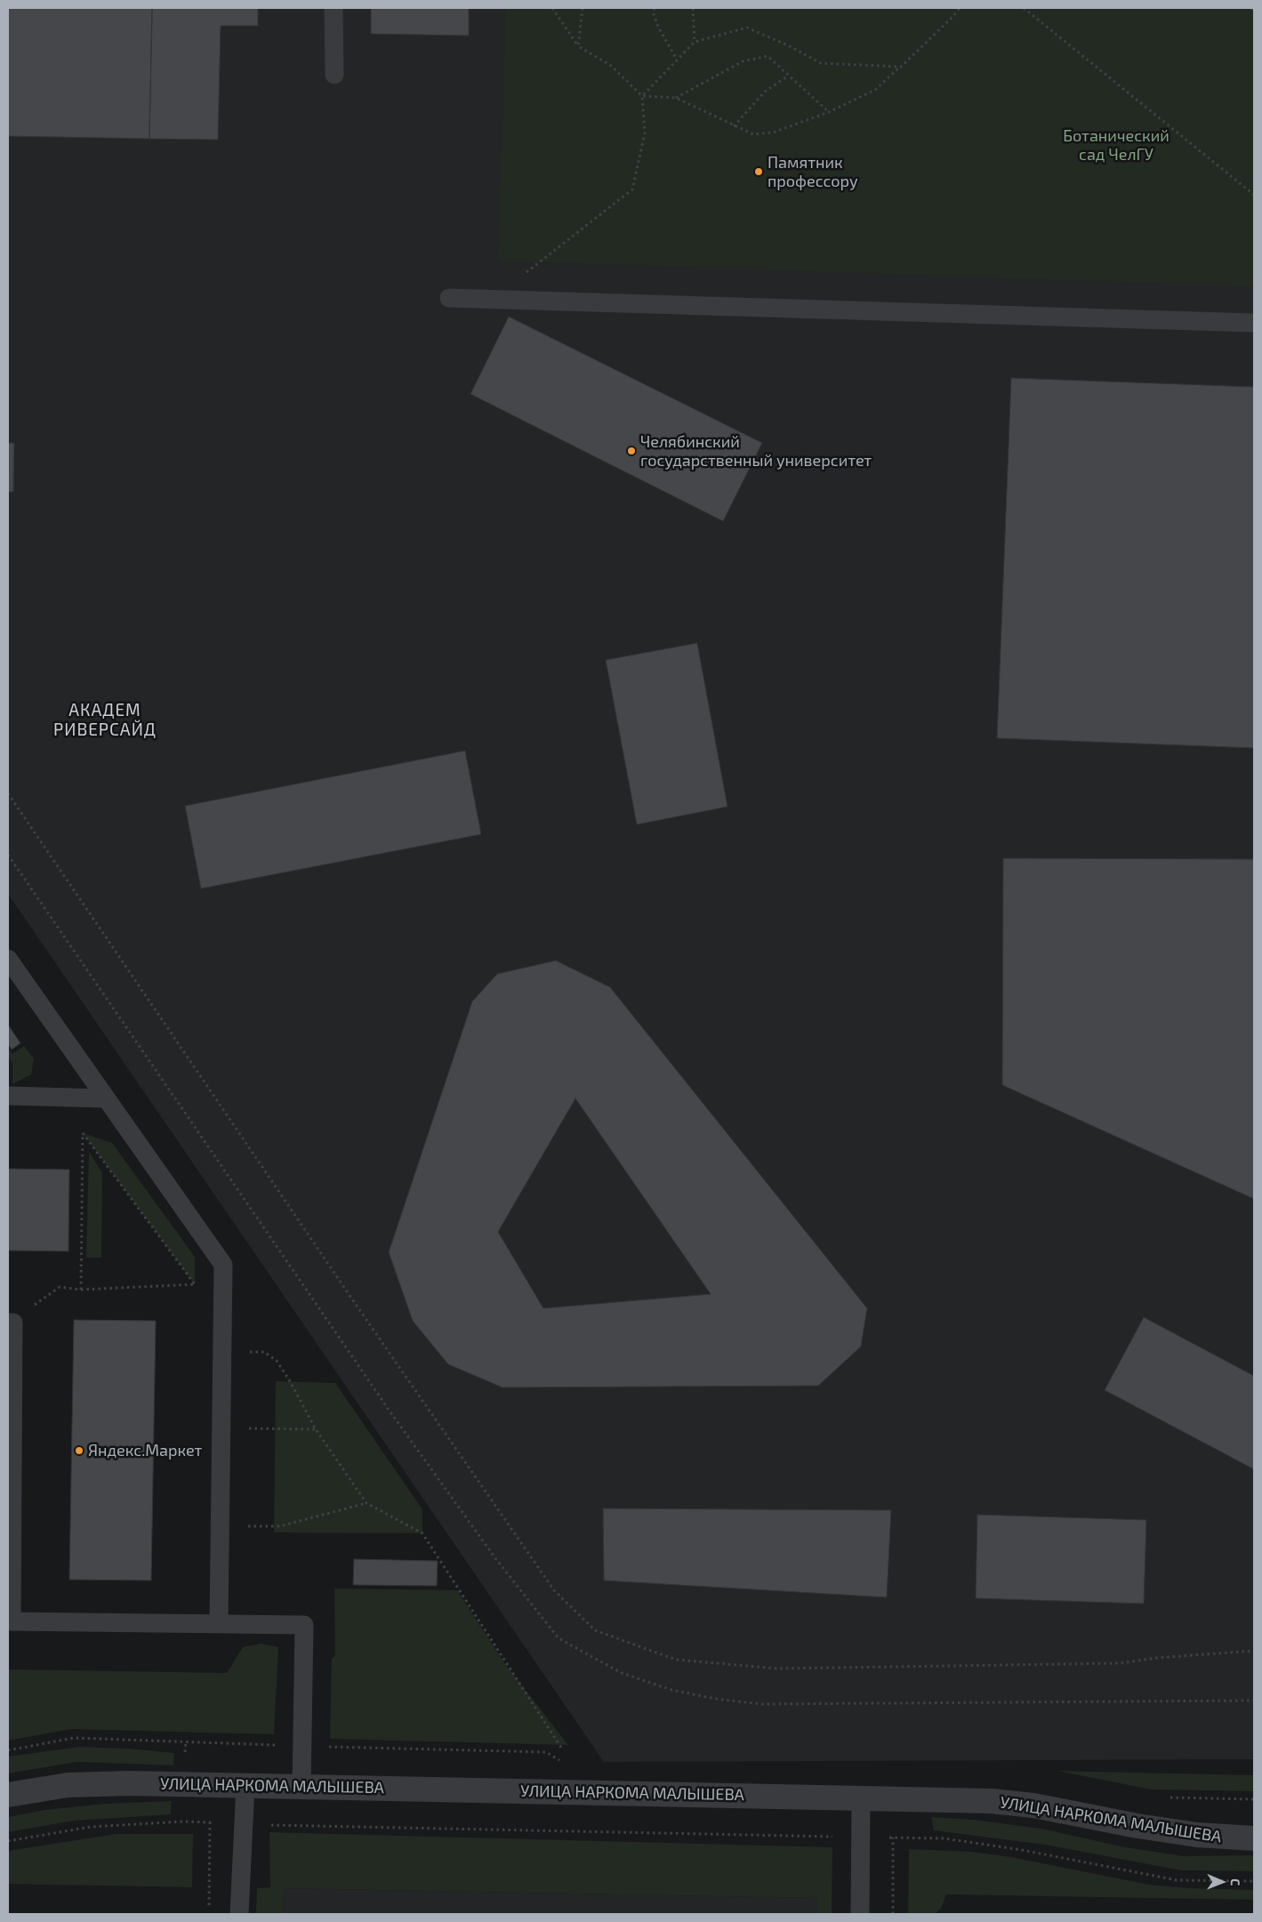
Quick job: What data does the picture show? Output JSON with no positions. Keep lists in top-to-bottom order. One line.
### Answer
{"streets":{"street":["УЛИЦА НАРКОМА МАЛЫШЕВА"]},"districts":["АКАДЕМ РИВЕРСАЙД"],"parks":["Ботанический сад ЧелГУ"],"places":["Памятник профессору","Челябинский государственный университет","Яндекс.Маркет"],"north":"right"}
